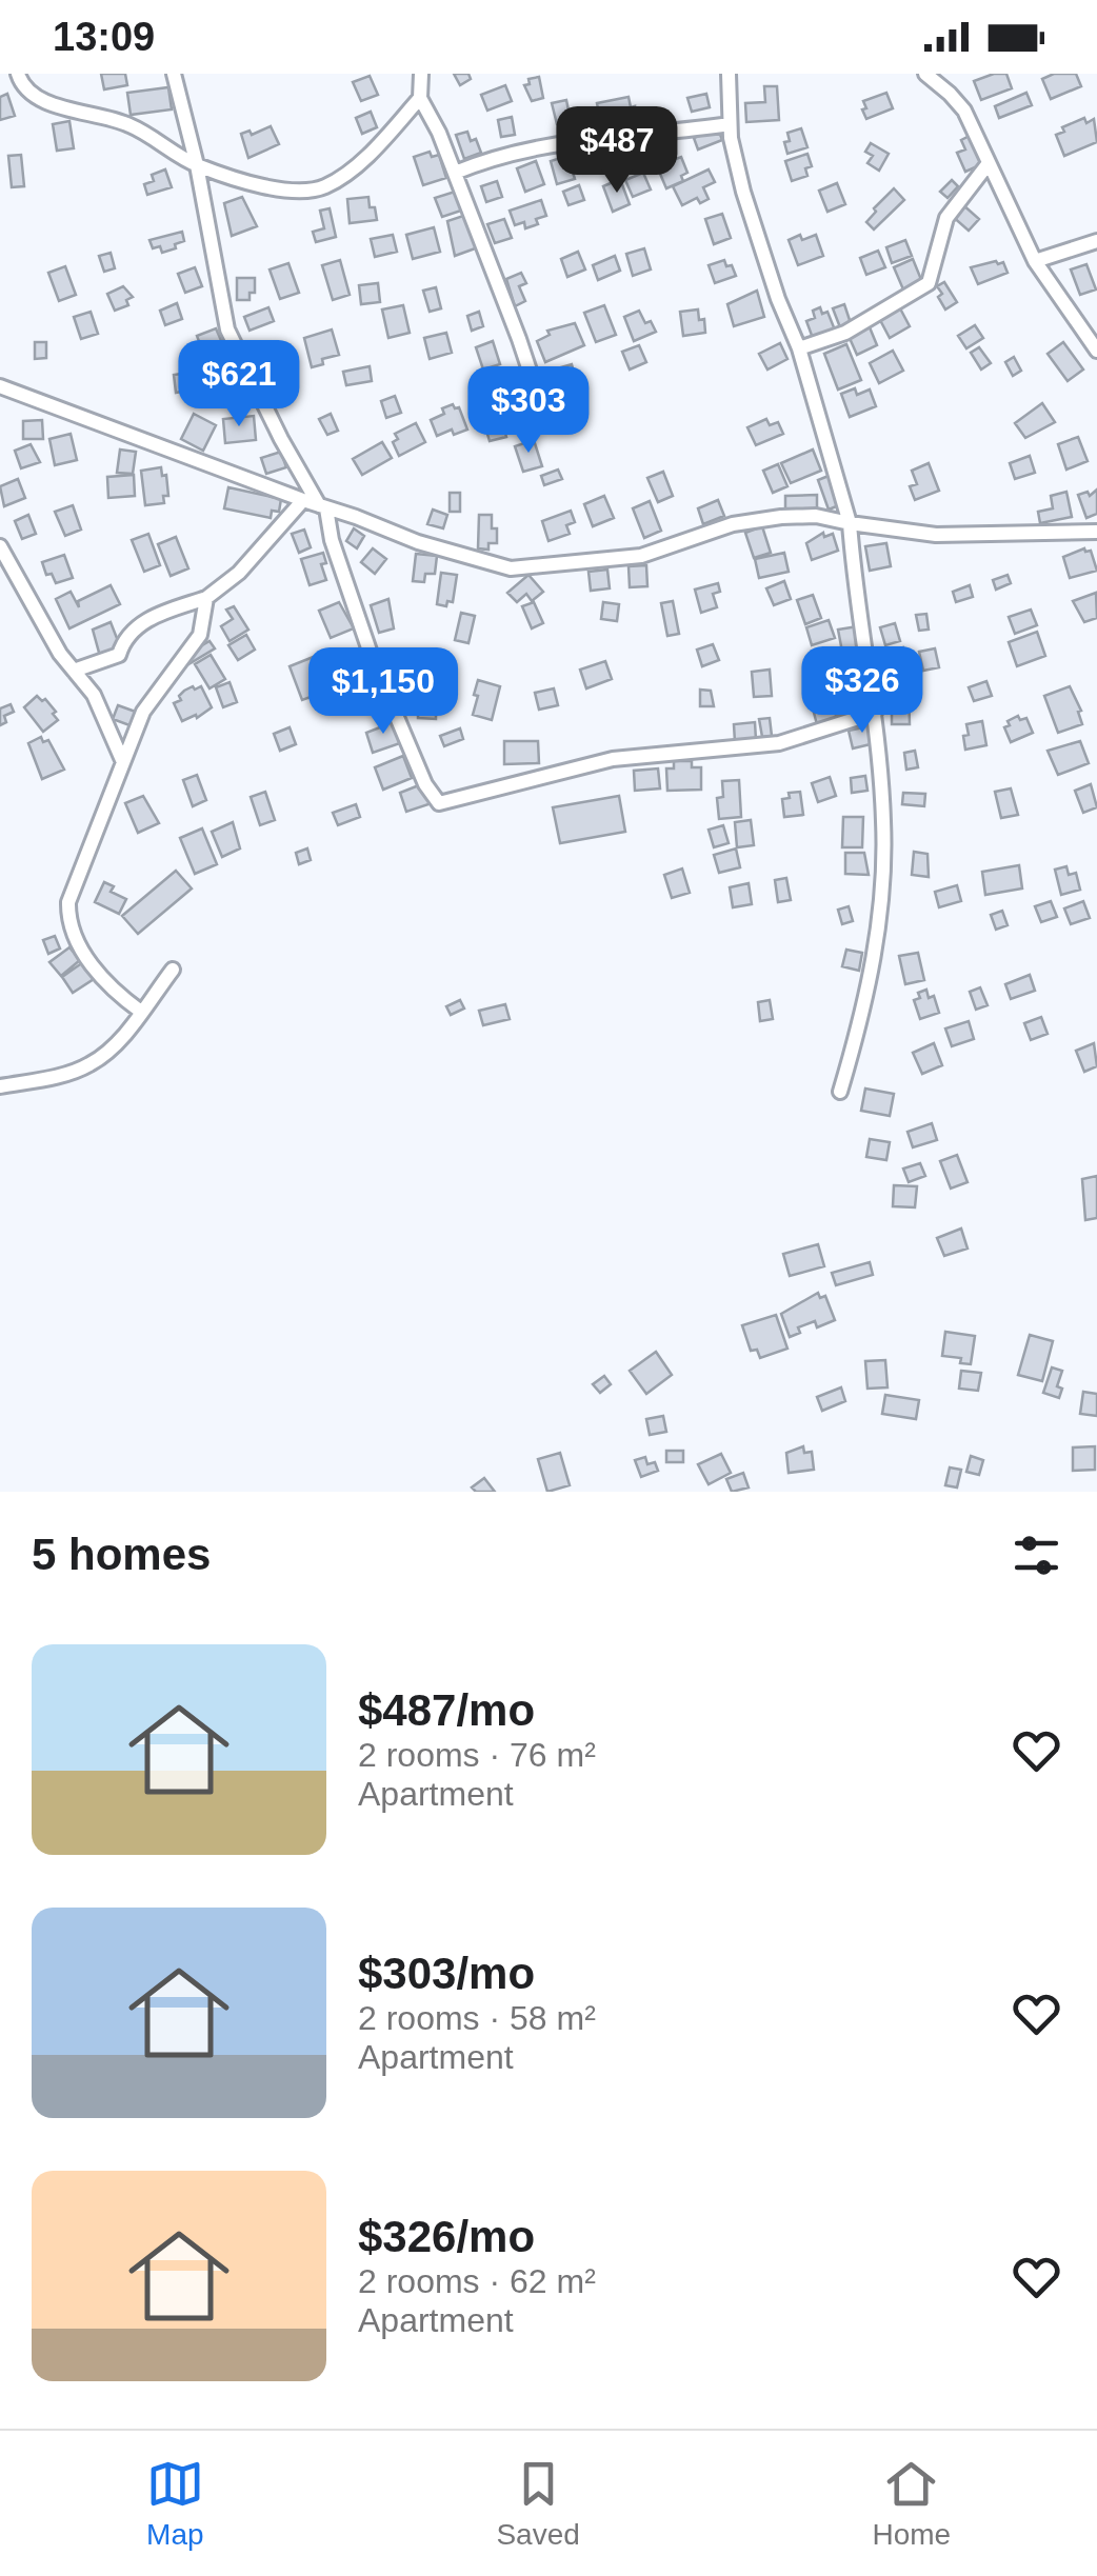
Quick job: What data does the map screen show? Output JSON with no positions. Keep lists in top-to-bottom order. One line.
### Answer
{"page":{"status":"13:09","price":["$487","$621","$303","$326","$1,150"],"heading":"5 homes","list":[{"name":"$487/mo","note":"2 rooms · 76 m² · Apartment"},{"name":"$303/mo","note":"2 rooms · 58 m² · Apartment"},{"name":"$326/mo","note":"2 rooms · 62 m² · Apartment"}],"tabs":["Map","Saved","Home"]}}
